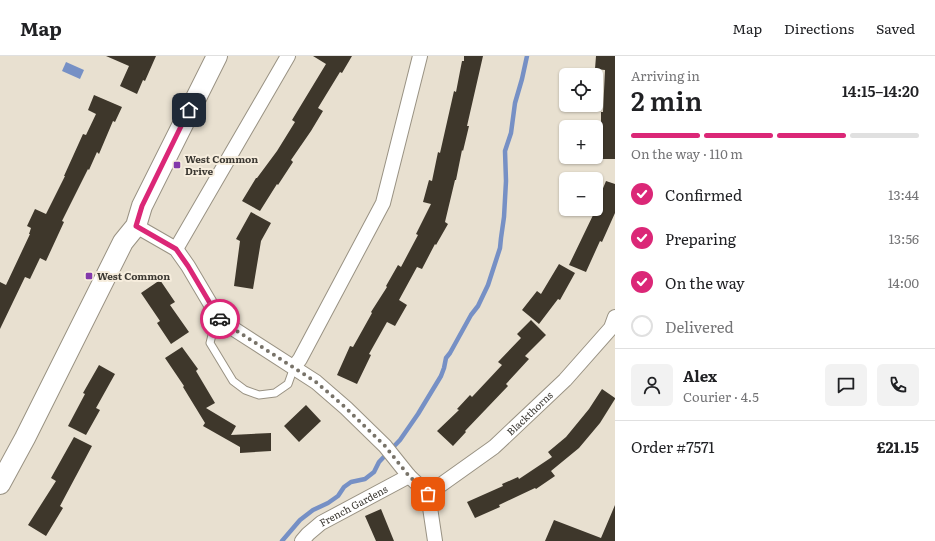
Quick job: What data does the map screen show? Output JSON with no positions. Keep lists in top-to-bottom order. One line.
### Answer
{"streets":{"street":["Blackthorns","French Gardens"]},"places":{"transit":["West Common Drive","West Common"]},"page":{"header":"Map","nav":["Map","Directions","Saved"],"heading":["2 min","Arriving in","14:15–14:20"],"panel":["Alex","Courier · 4.5","Order #7571","£21.15"],"map_buttons":["+","−"],"bar":"On the way · 110 m","list":[["Confirmed","13:44"],["Preparing","13:56"],["On the way","14:00"],"Delivered"]}}
